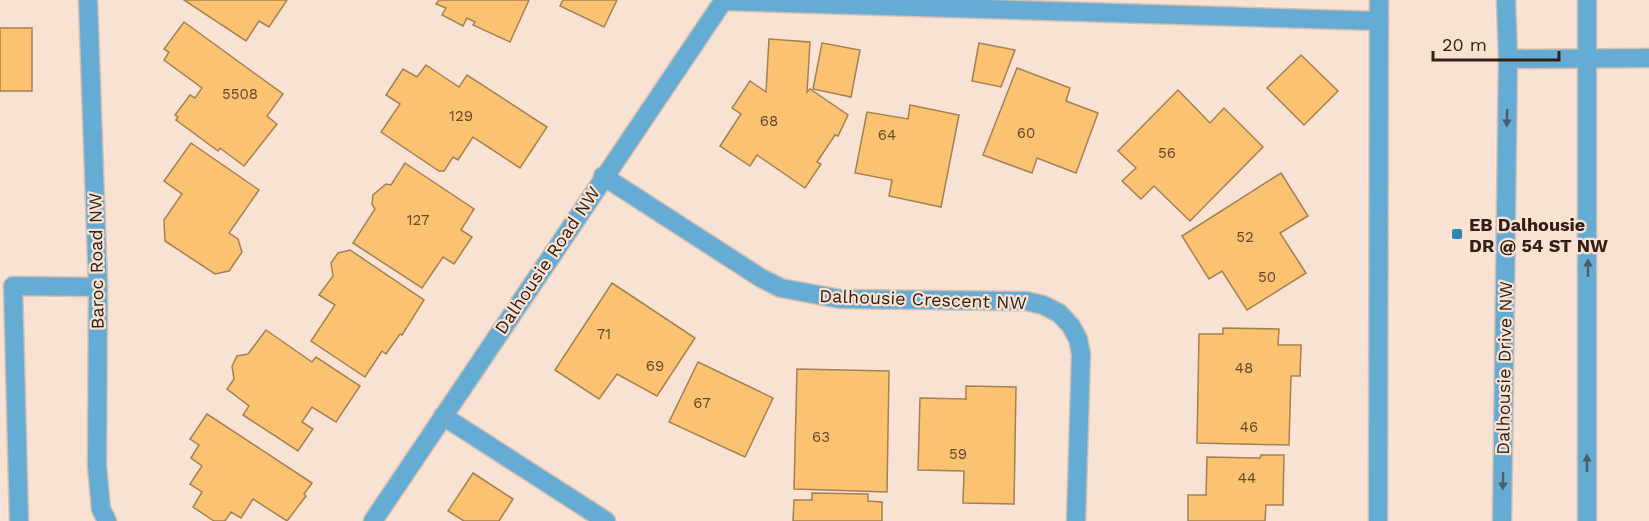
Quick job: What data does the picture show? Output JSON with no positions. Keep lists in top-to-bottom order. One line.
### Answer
{"streets":{"street":["Dalhousie Road NW","Baroc Road NW","Dalhousie Crescent NW","Dalhousie Drive NW"]},"crossings":[["Dalhousie Road NW","Dalhousie Crescent NW"]],"places":{"transit":["EB Dalhousie DR @ 54 ST NW"]},"house_numbers":["5508","129","68","60","64","56","127","52","50","71","69","48","67","46","63","59","44"],"scale_bar":"20 m"}
